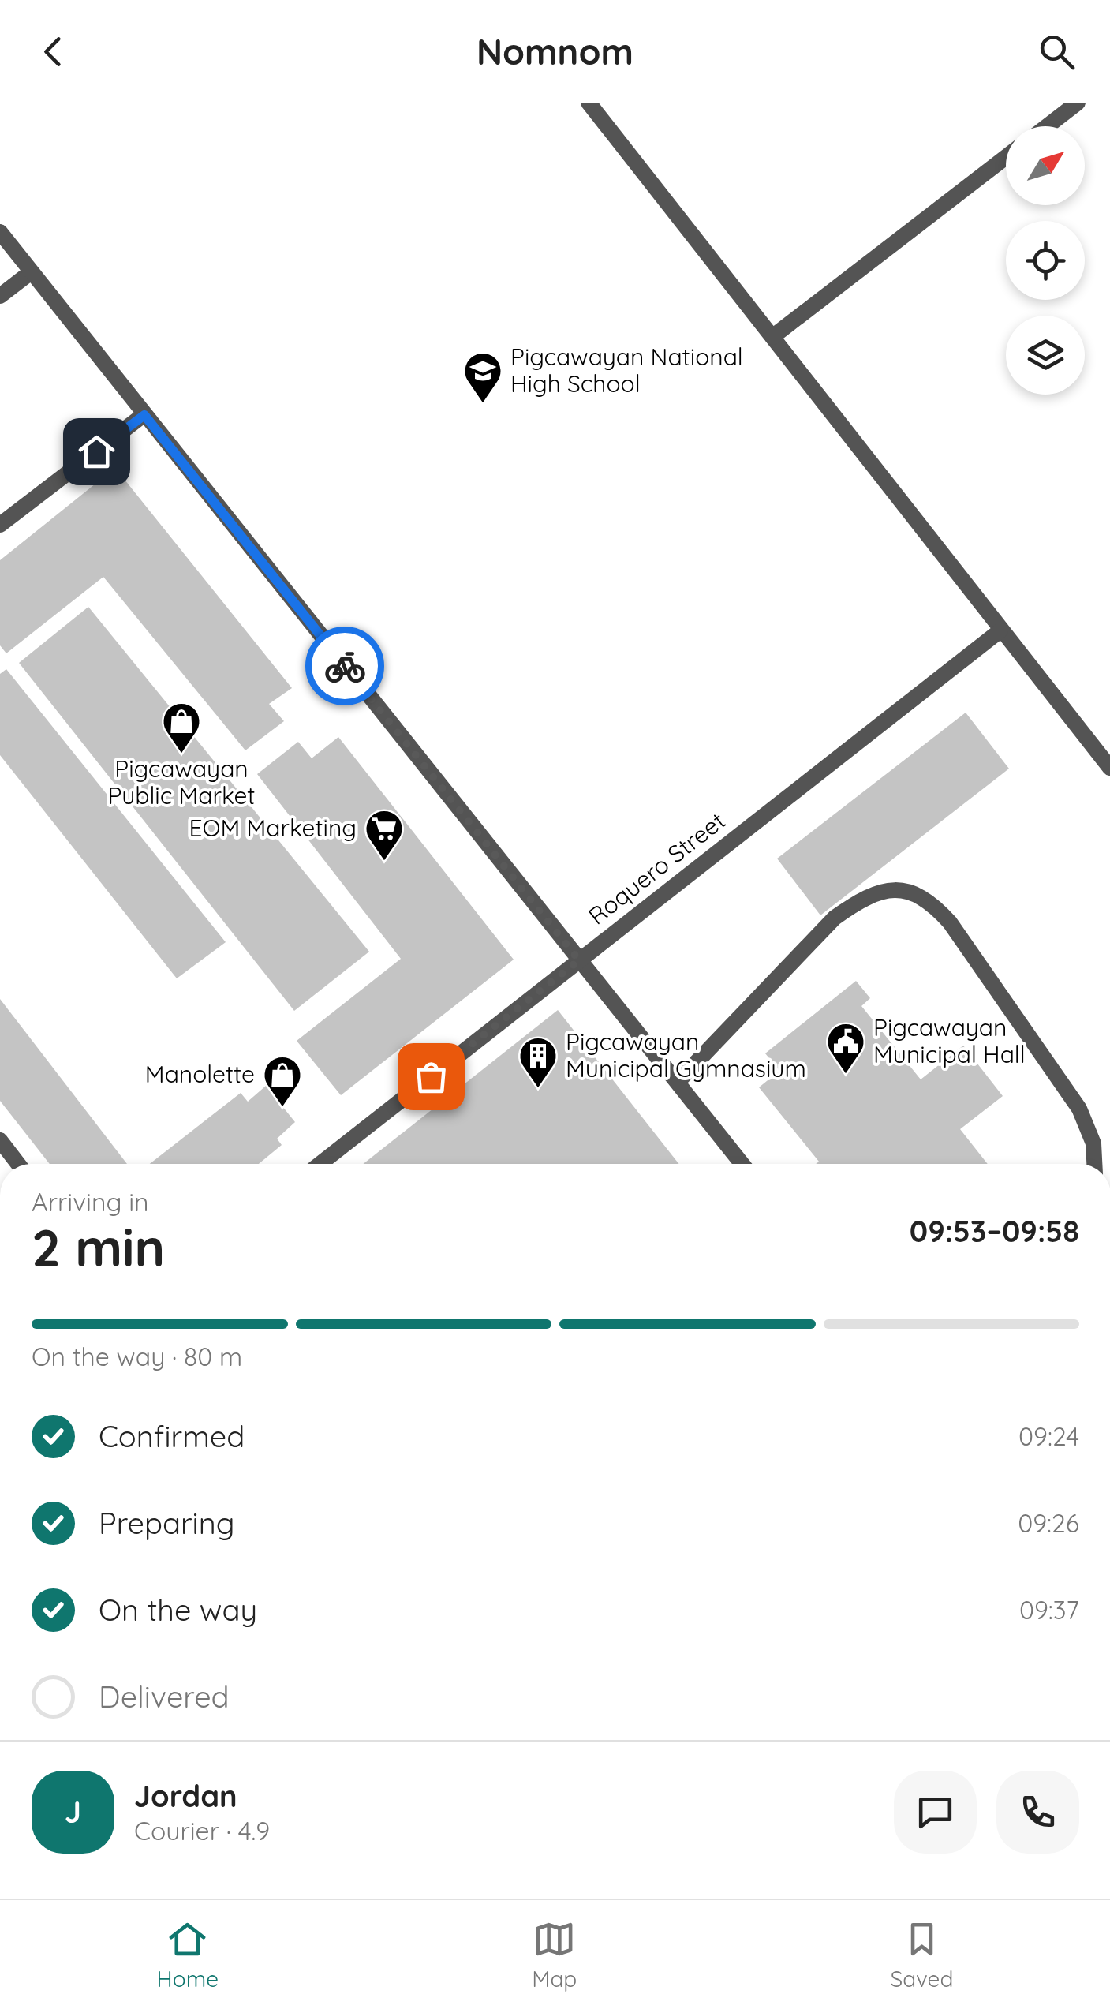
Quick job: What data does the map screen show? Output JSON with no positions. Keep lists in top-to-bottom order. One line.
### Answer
{"streets":{"street":["Roquero Street"]},"places":{"school or university":["Pigcawayan National High School"],"shop":["Pigcawayan Public Market","Manolette"],"supermarket":["EOM Marketing"],"public building":["Pigcawayan Municipal Hall"],"building":["Pigcawayan Municipal Gymnasium"]},"north":"top right","page":{"header":"Nomnom","heading":["2 min","Arriving in","09:53–09:58"],"panel":["Jordan","Courier · 4.9"],"bar":"On the way · 80 m","list":[["Confirmed","09:24"],["Preparing","09:26"],["On the way","09:37"],"Delivered"],"round":"J","tabs":["Home","Map","Saved"]}}
